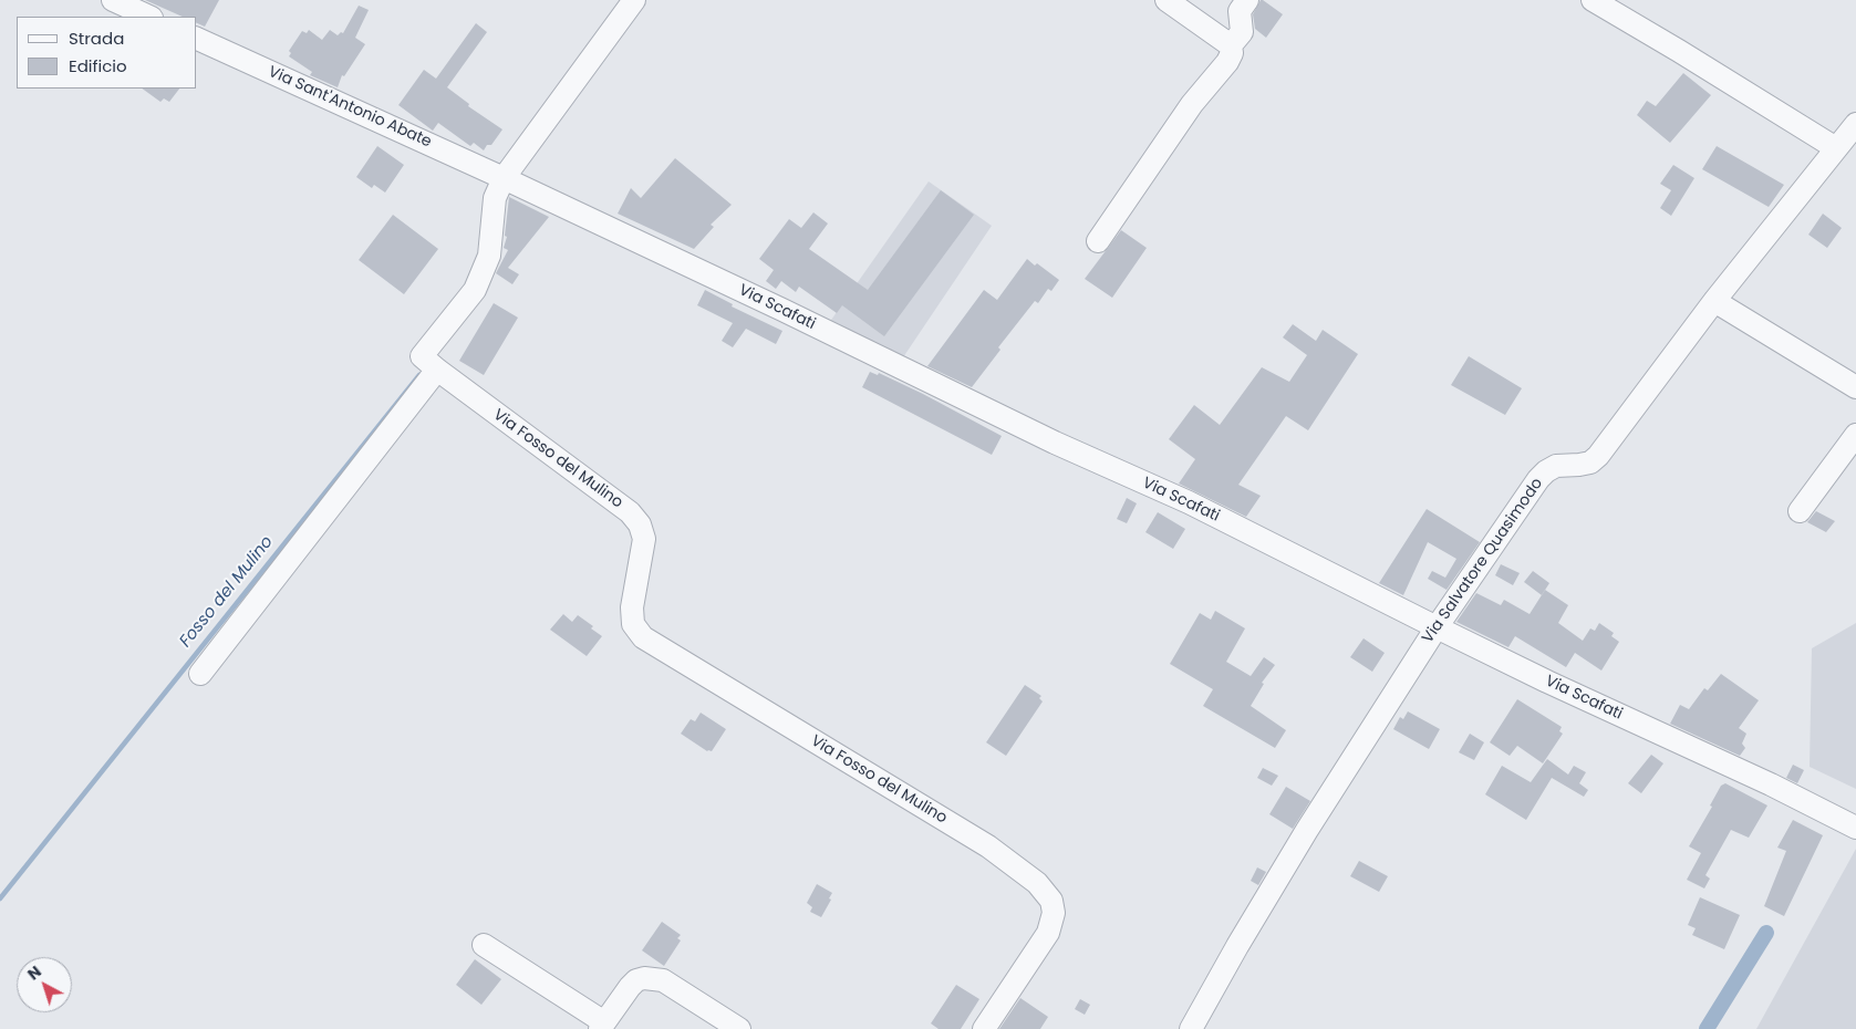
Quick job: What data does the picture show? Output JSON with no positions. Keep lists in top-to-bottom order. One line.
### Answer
{"streets":{"street":["Via Sant'Antonio Abate","Via Scafati","Via Fosso del Mulino","Via Salvatore Quasimodo"]},"crossings":[["Via Sant'Antonio Abate","Via Scafati"],["Via Scafati","Via Salvatore Quasimodo"]],"water":["Fosso del Mulino"],"legend":["Strada","Edificio"],"north":"top left"}
